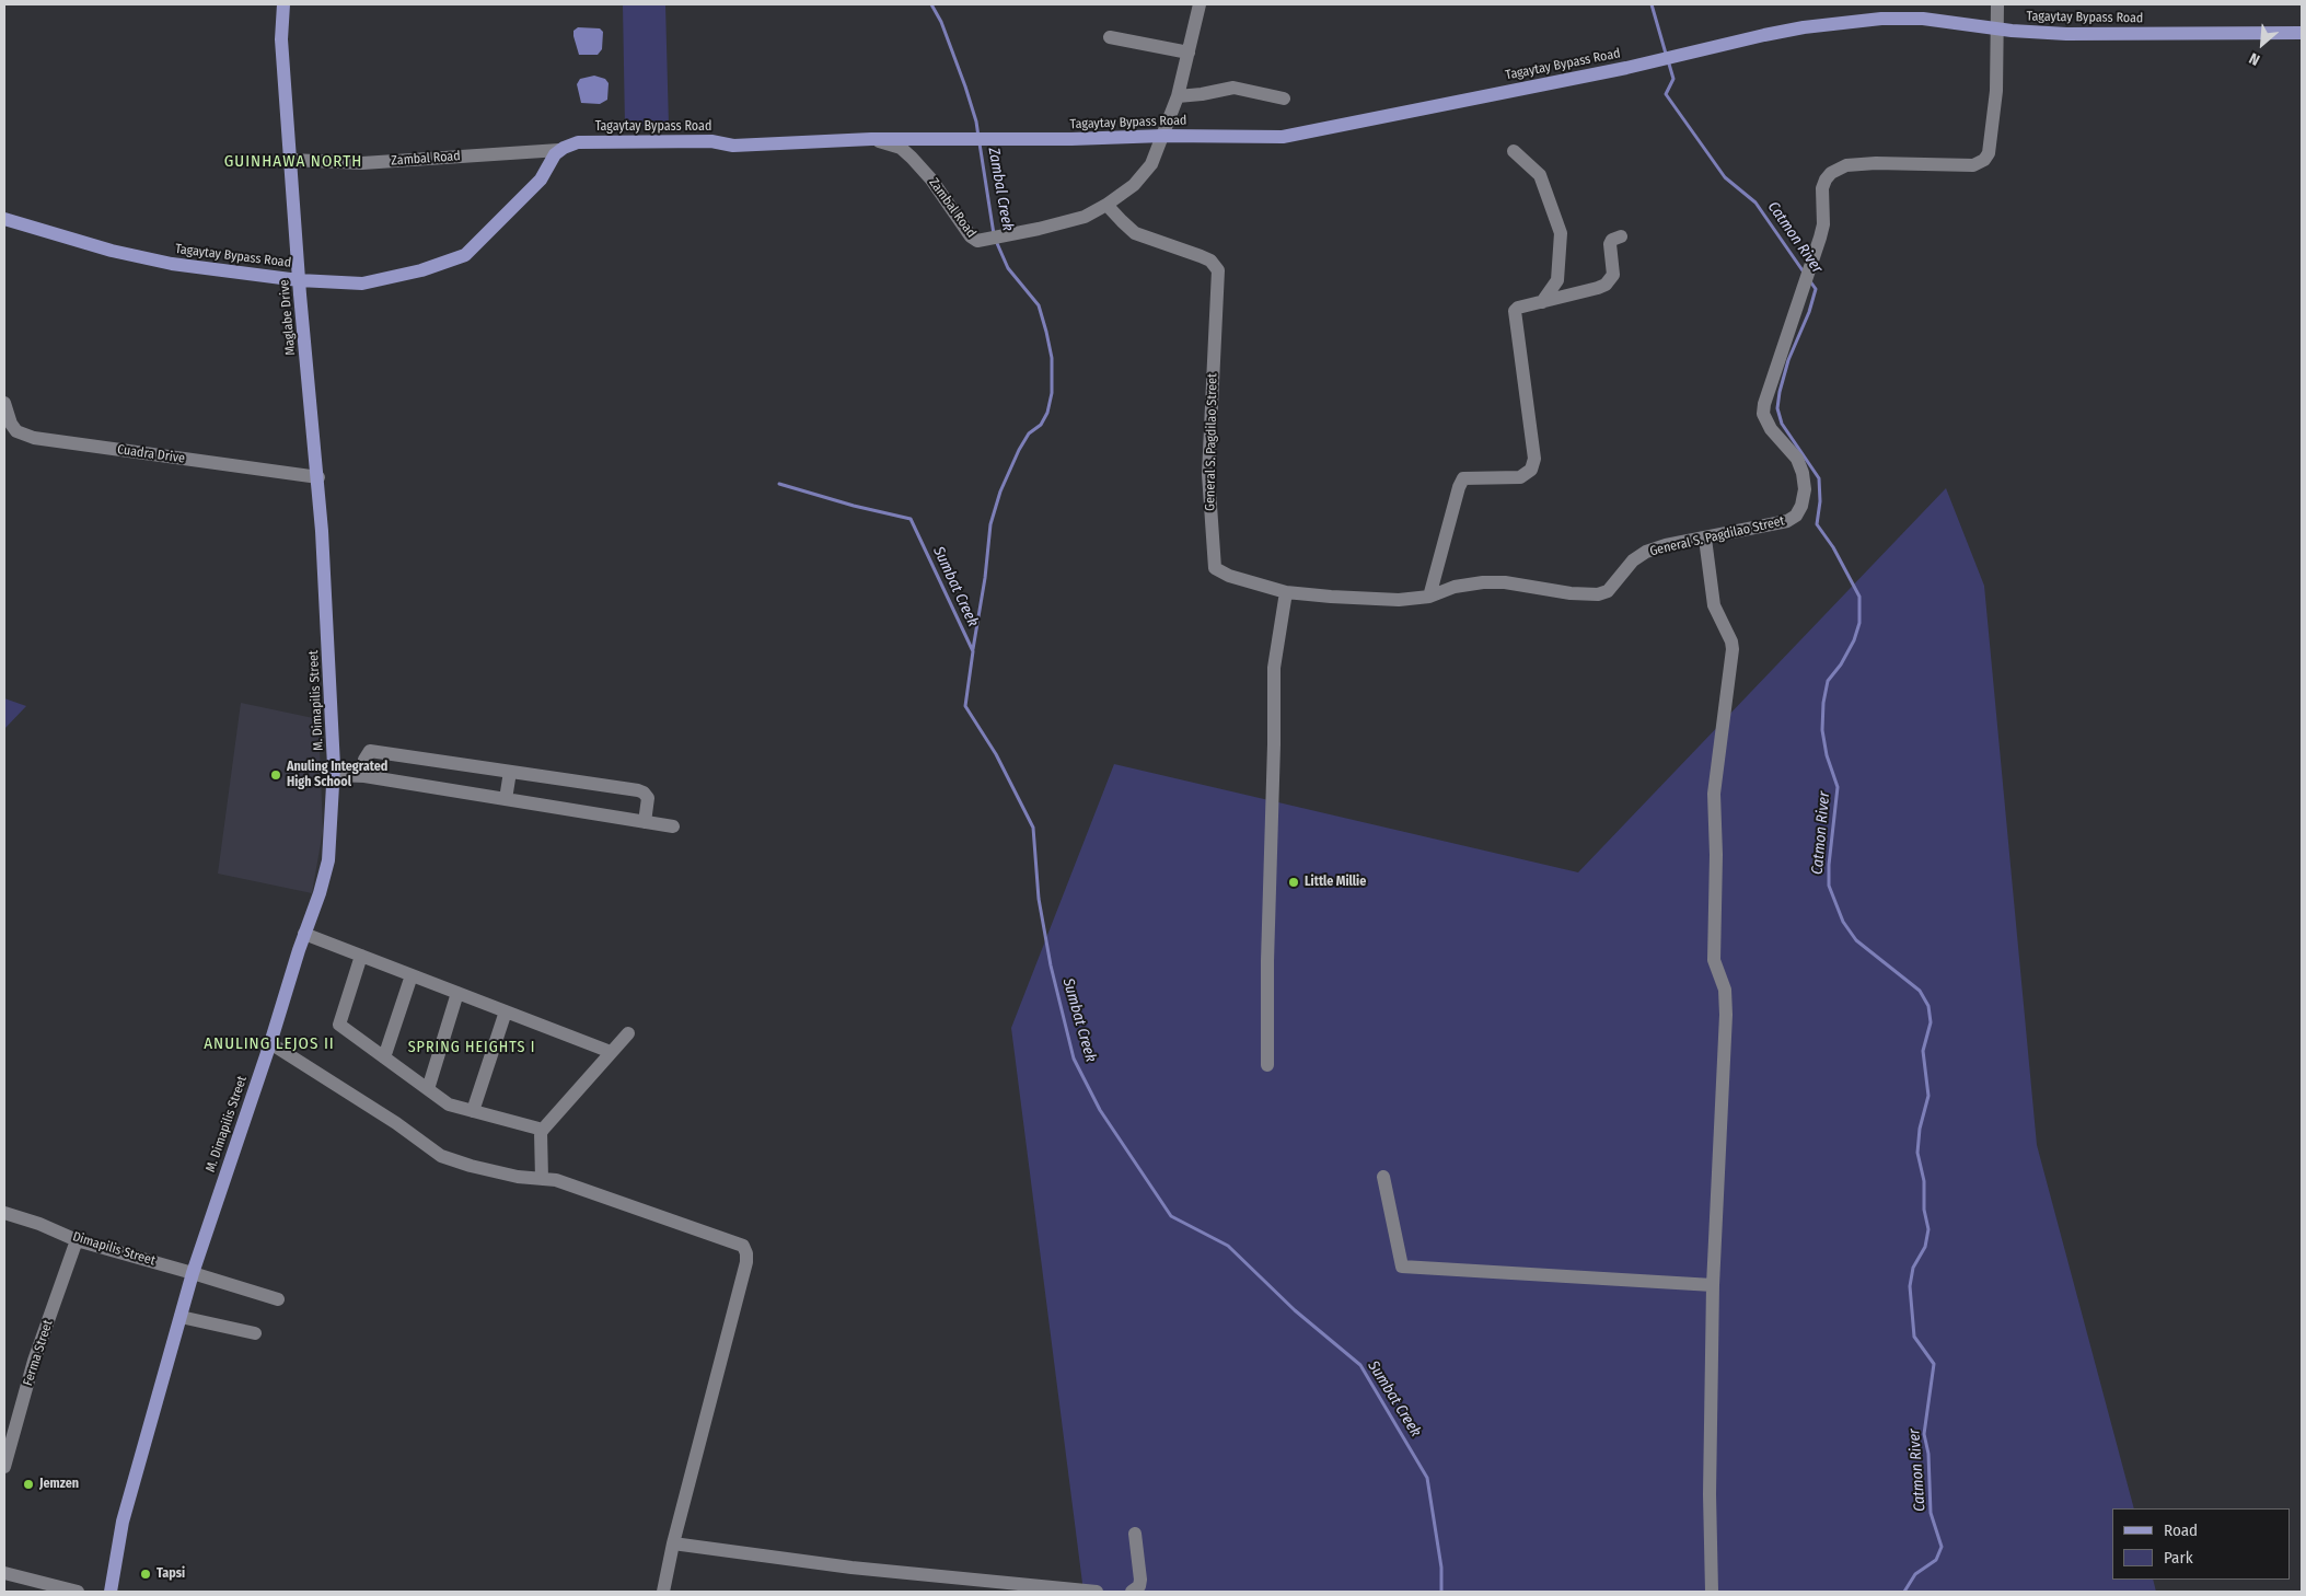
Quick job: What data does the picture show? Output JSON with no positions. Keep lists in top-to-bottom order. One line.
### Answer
{"streets":{"main road":["Tagaytay Bypass Road","Maglabe Drive","M. Dimapilis Street"],"street":["Zambal Road","General S. Pagdilao Street","Cuadra Drive","Dimapilis Street","Ferma Street"]},"crossings":[["Tagaytay Bypass Road","Zambal Road"],["Tagaytay Bypass Road","Maglabe Drive"],["Tagaytay Bypass Road","General S. Pagdilao Street"],["Zambal Road","Maglabe Drive"],["Zambal Road","General S. Pagdilao Street"],["Maglabe Drive","Cuadra Drive"],["Maglabe Drive","M. Dimapilis Street"],["M. Dimapilis Street","Dimapilis Street"],["Dimapilis Street","Ferma Street"]],"districts":["GUINHAWA NORTH","ANULING LEJOS II","SPRING HEIGHTS I"],"water":["Zambal Creek","Catmon River","Sumbat Creek"],"places":["Anuling Integrated High School","Little Millie","Jemzen","Tapsi"],"legend":["Road","Park"],"north":"bottom left"}
